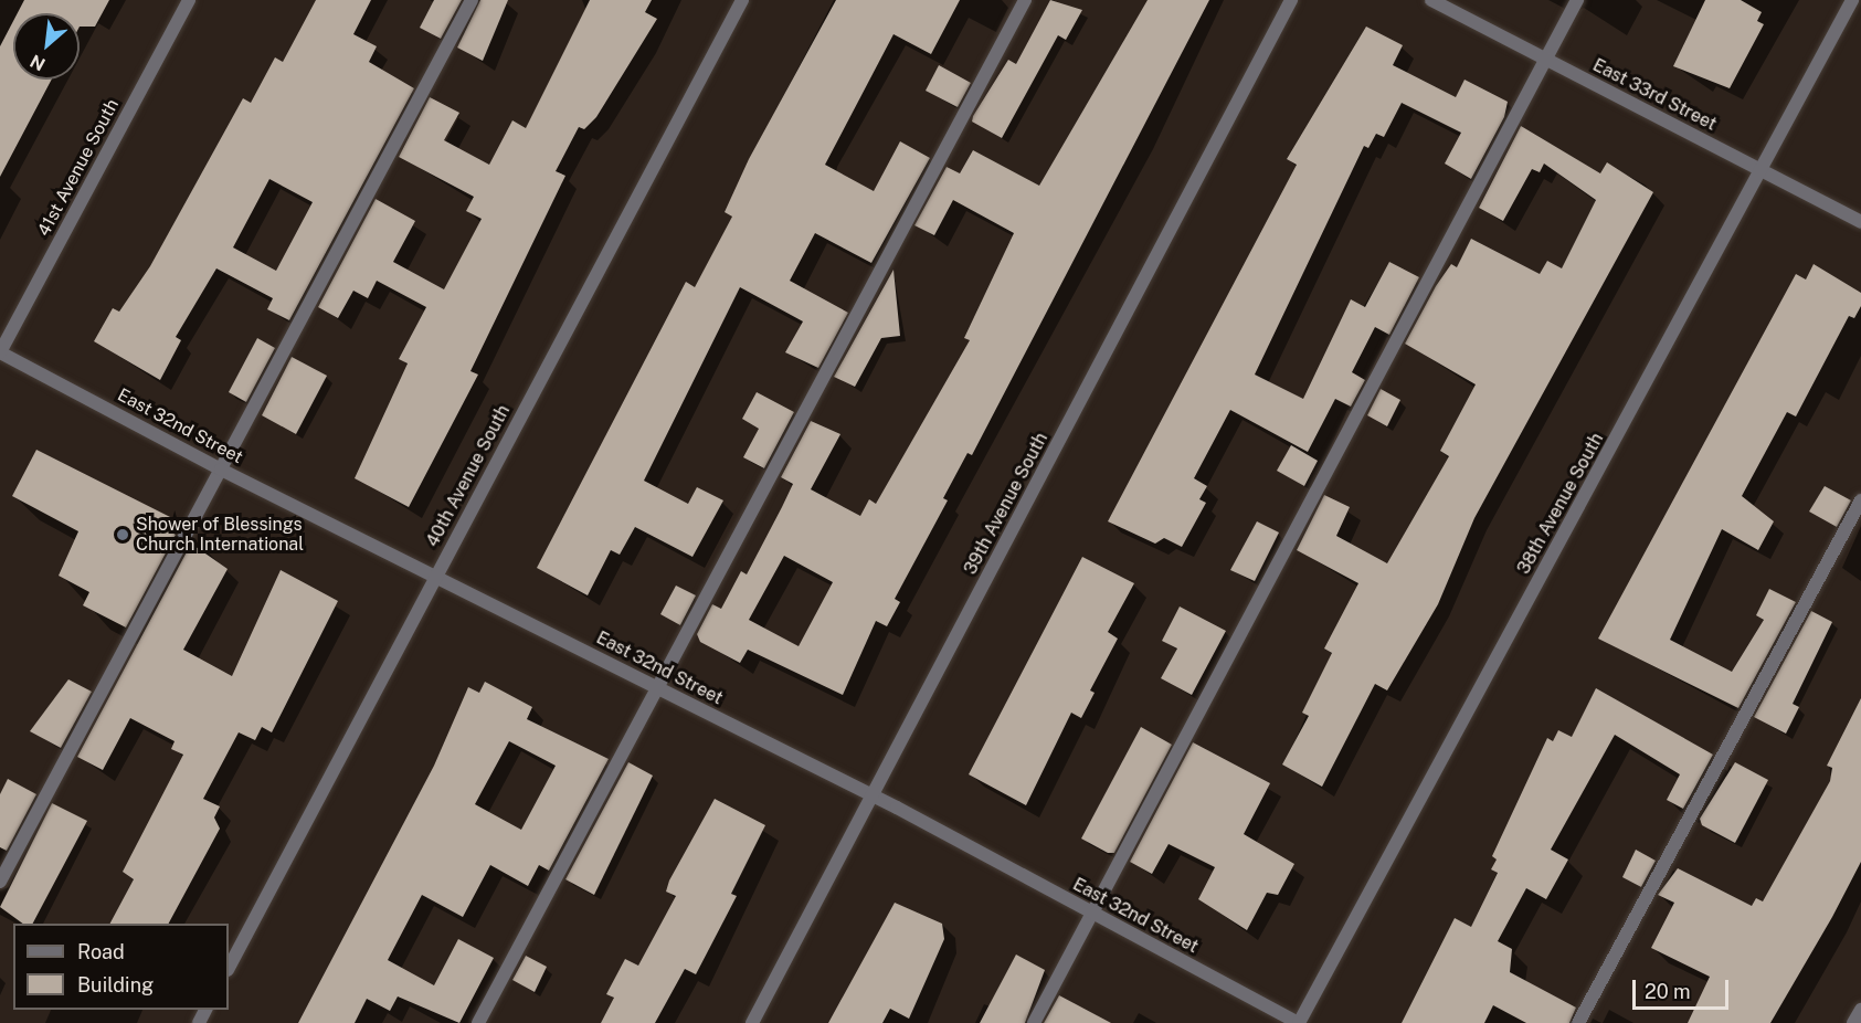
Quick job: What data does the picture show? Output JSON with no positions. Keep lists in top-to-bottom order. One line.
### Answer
{"streets":{"street":["East 33rd Street","41st Avenue South","East 32nd Street","40th Avenue South","39th Avenue South","38th Avenue South"]},"crossings":[["East 33rd Street","38th Avenue South"],["41st Avenue South","East 32nd Street"],["East 32nd Street","40th Avenue South"],["East 32nd Street","39th Avenue South"],["East 32nd Street","38th Avenue South"]],"places":["Shower of Blessings Church International"],"legend":["Road","Building"],"scale_bar":"20 m","north":"bottom left"}
